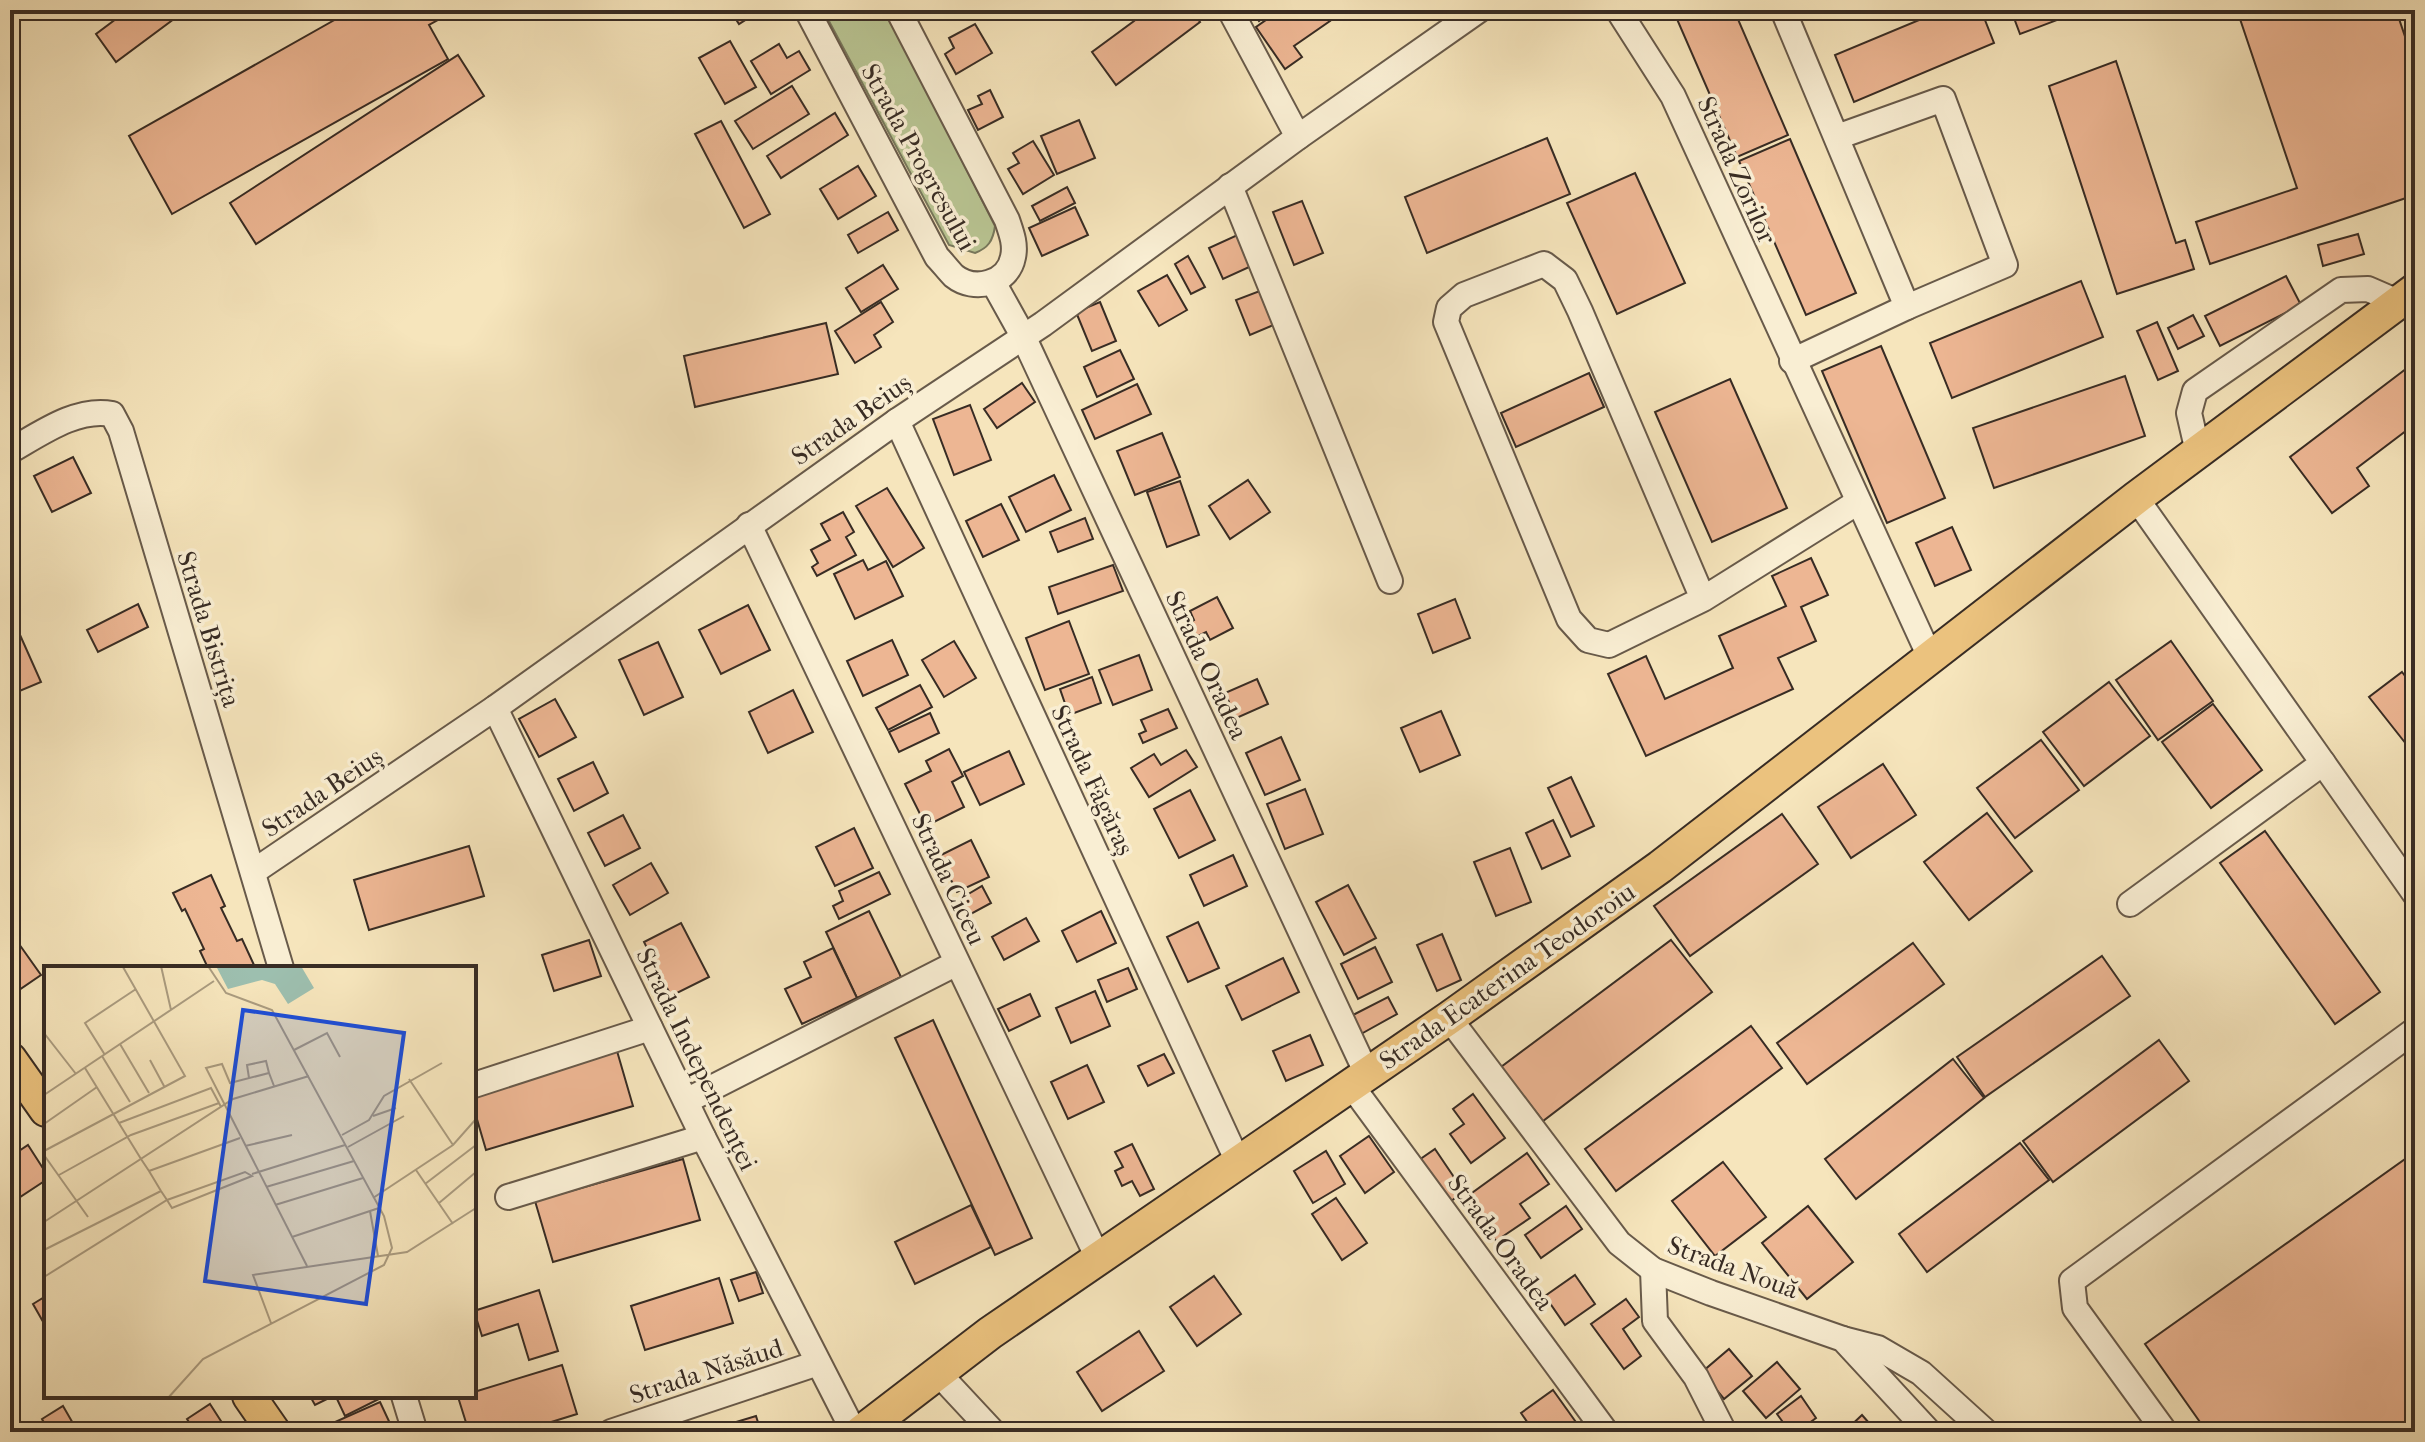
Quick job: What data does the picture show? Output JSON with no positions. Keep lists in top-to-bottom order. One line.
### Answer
{"streets":{"main road":["Strada Ecaterina Teodoroiu"],"street":["Strada Progresului","Strada Zorilor","Strada Beiuș","Strada Bistrița","Strada Oradea","Strada Făgăraș","Strada Ciceu","Strada Independenței","Strada Nouă","Strada Năsăud"]},"crossings":[["Strada Progresului","Strada Oradea"],["Strada Zorilor","Strada Ecaterina Teodoroiu"],["Strada Beiuș","Strada Bistrița"],["Strada Beiuș","Strada Oradea"],["Strada Beiuș","Strada Făgăraș"],["Strada Beiuș","Strada Ciceu"],["Strada Beiuș","Strada Independenței"],["Strada Oradea","Strada Ecaterina Teodoroiu"],["Strada Făgăraș","Strada Ecaterina Teodoroiu"],["Strada Ciceu","Strada Ecaterina Teodoroiu"],["Strada Ecaterina Teodoroiu","Strada Nouă"],["Strada Independenței","Strada Năsăud"]]}
